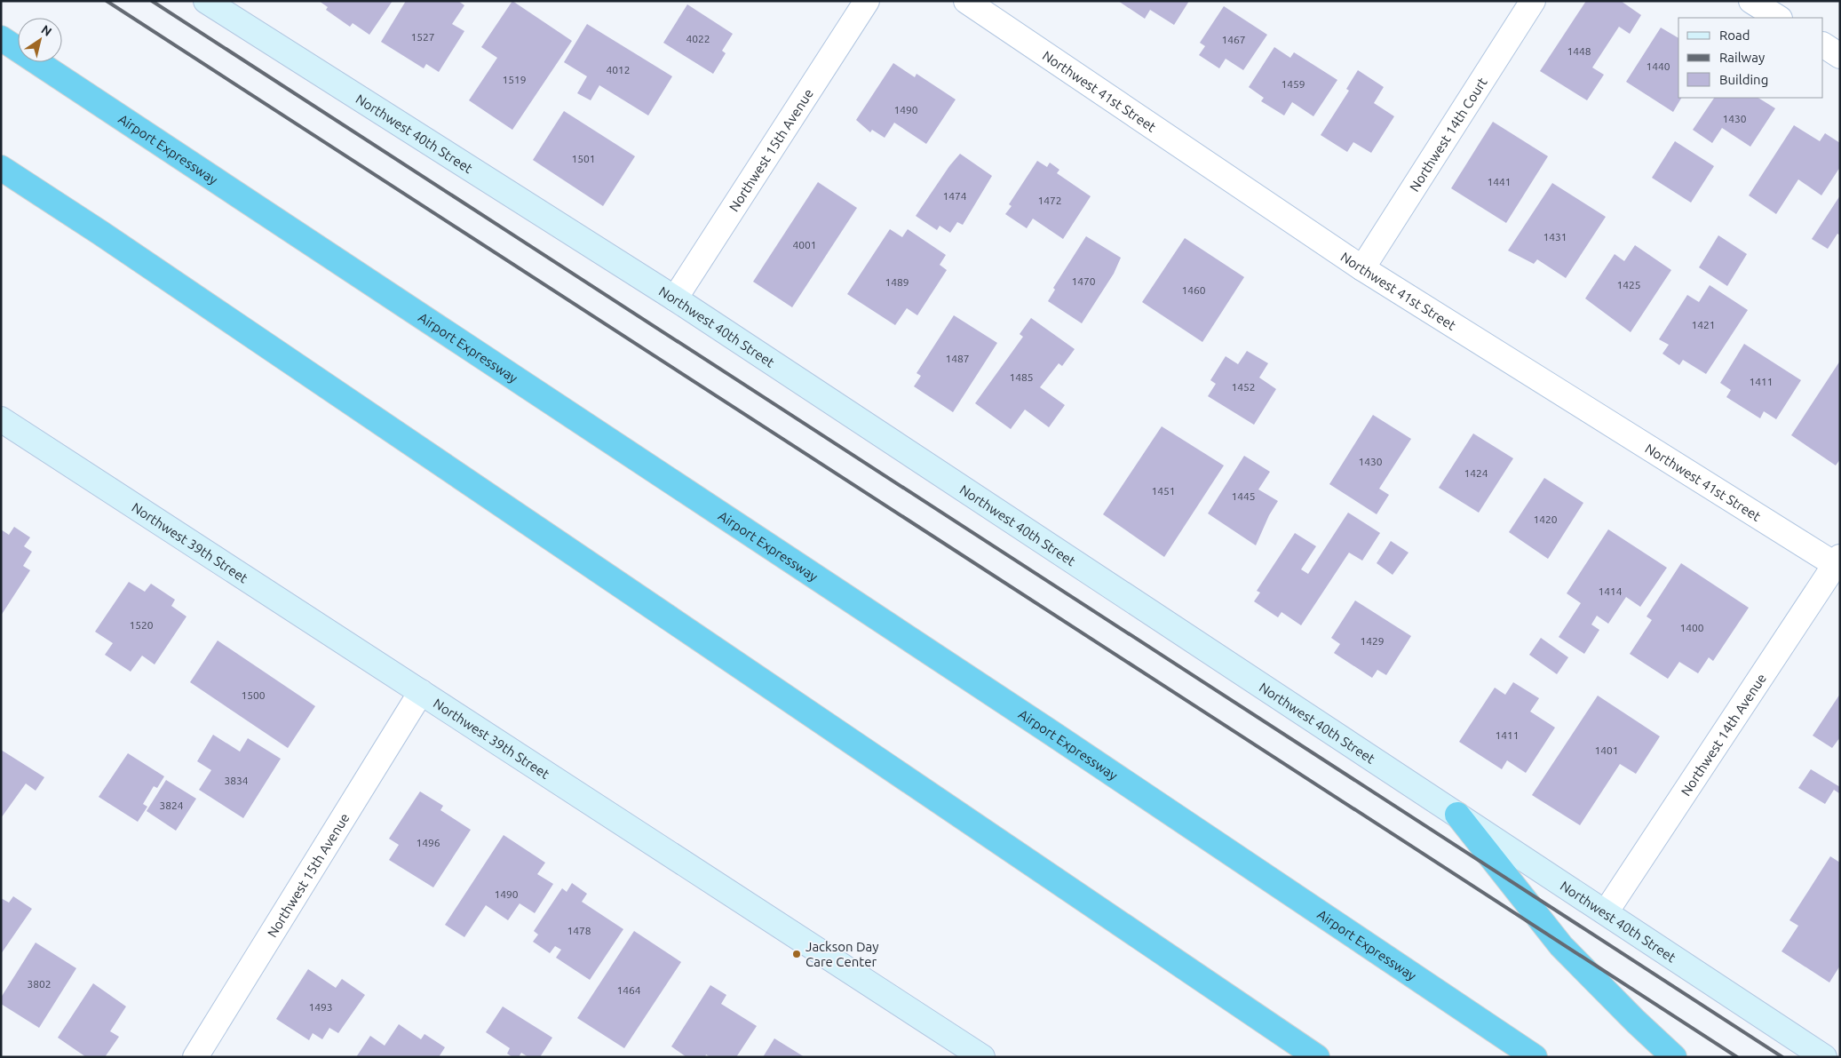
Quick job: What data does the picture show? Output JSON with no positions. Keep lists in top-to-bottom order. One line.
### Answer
{"streets":{"highway":["Airport Expressway"],"main road":["Northwest 40th Street","Northwest 39th Street"],"street":["Northwest 41st Street","Northwest 14th Court","Northwest 15th Avenue","Northwest 14th Avenue"]},"crossings":[["Northwest 41st Street","Northwest 14th Court"],["Northwest 41st Street","Northwest 14th Avenue"],["Northwest 40th Street","Northwest 15th Avenue"],["Northwest 40th Street","Northwest 14th Avenue"],["Northwest 15th Avenue","Northwest 39th Street"]],"places":["Jackson Day Care Center"],"house_numbers":["1527","4022","1467","1448","1440","4012","1519","1459","1490","1430","1501","1441","1474","1472","1431","4001","1470","1489","1425","1460","1421","1487","1485","1411","1452","1430","1424","1451","1445","1420","1414","1520","1400","1429","1500","1411","1401","3834","3824","1496","1490","1478","3802","1464","1493"],"legend":["Road","Railway","Building"],"north":"top right"}
